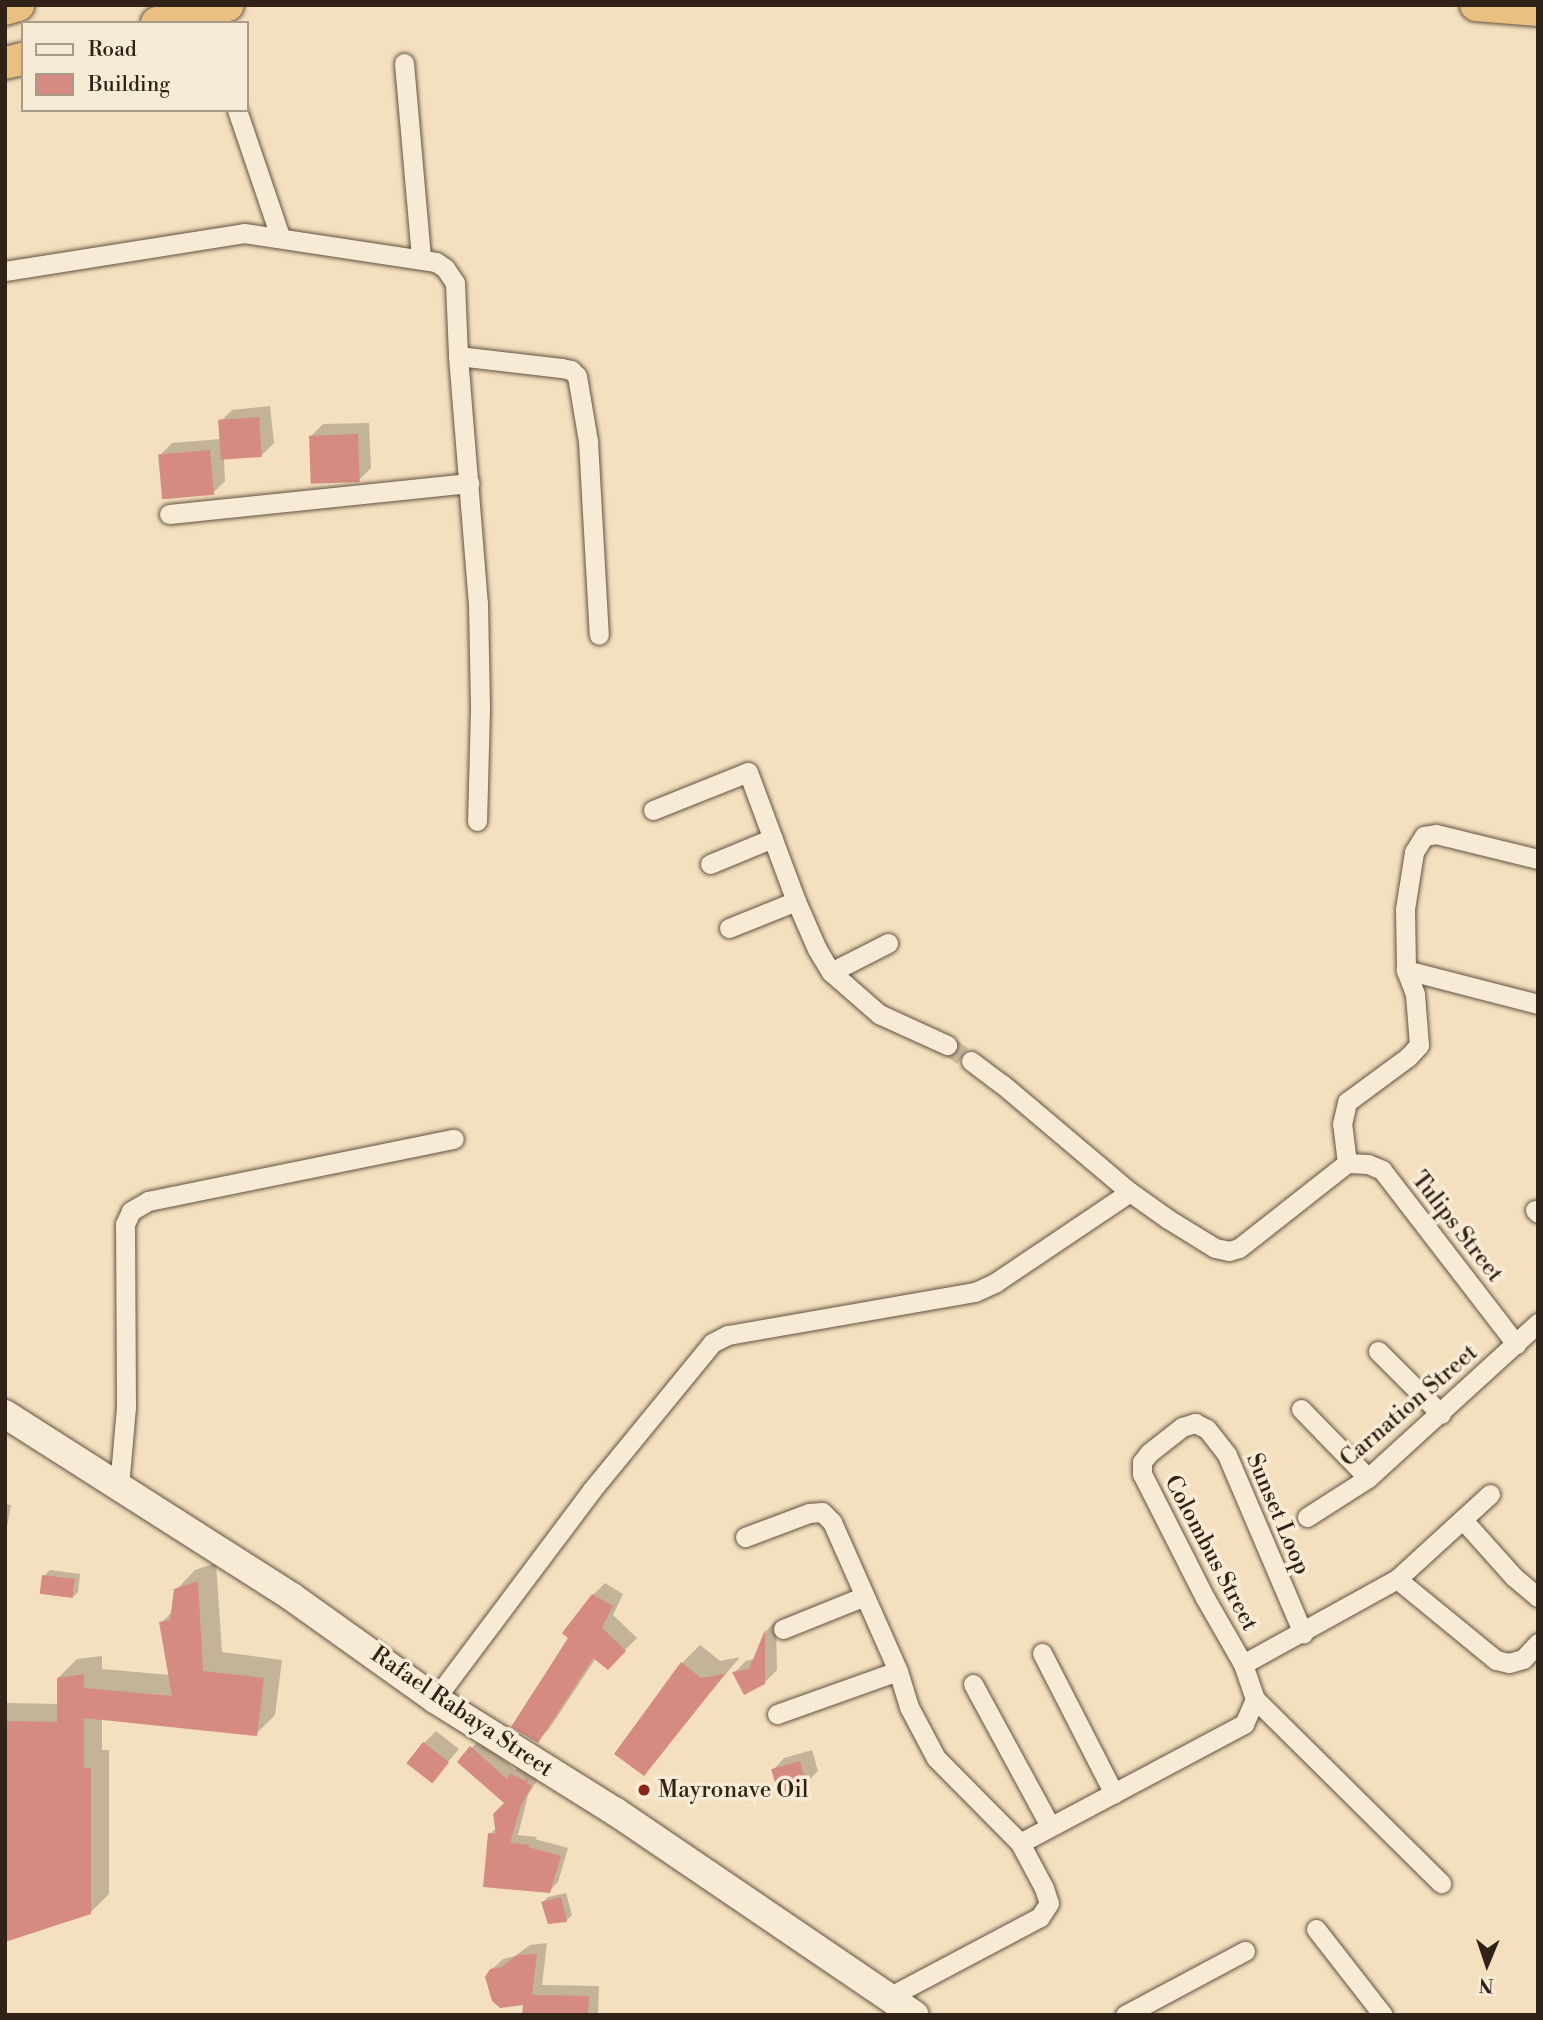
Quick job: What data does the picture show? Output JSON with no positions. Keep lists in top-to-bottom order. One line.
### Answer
{"streets":{"main road":["Rafael Rabaya Street"],"street":["Tulips Street","Carnation Street","Sunset Loop","Colombus Street"]},"crossings":[["Tulips Street","Carnation Street"],["Sunset Loop","Colombus Street"]],"places":["Mayronave Oil"],"legend":["Road","Building"],"north":"bottom"}
